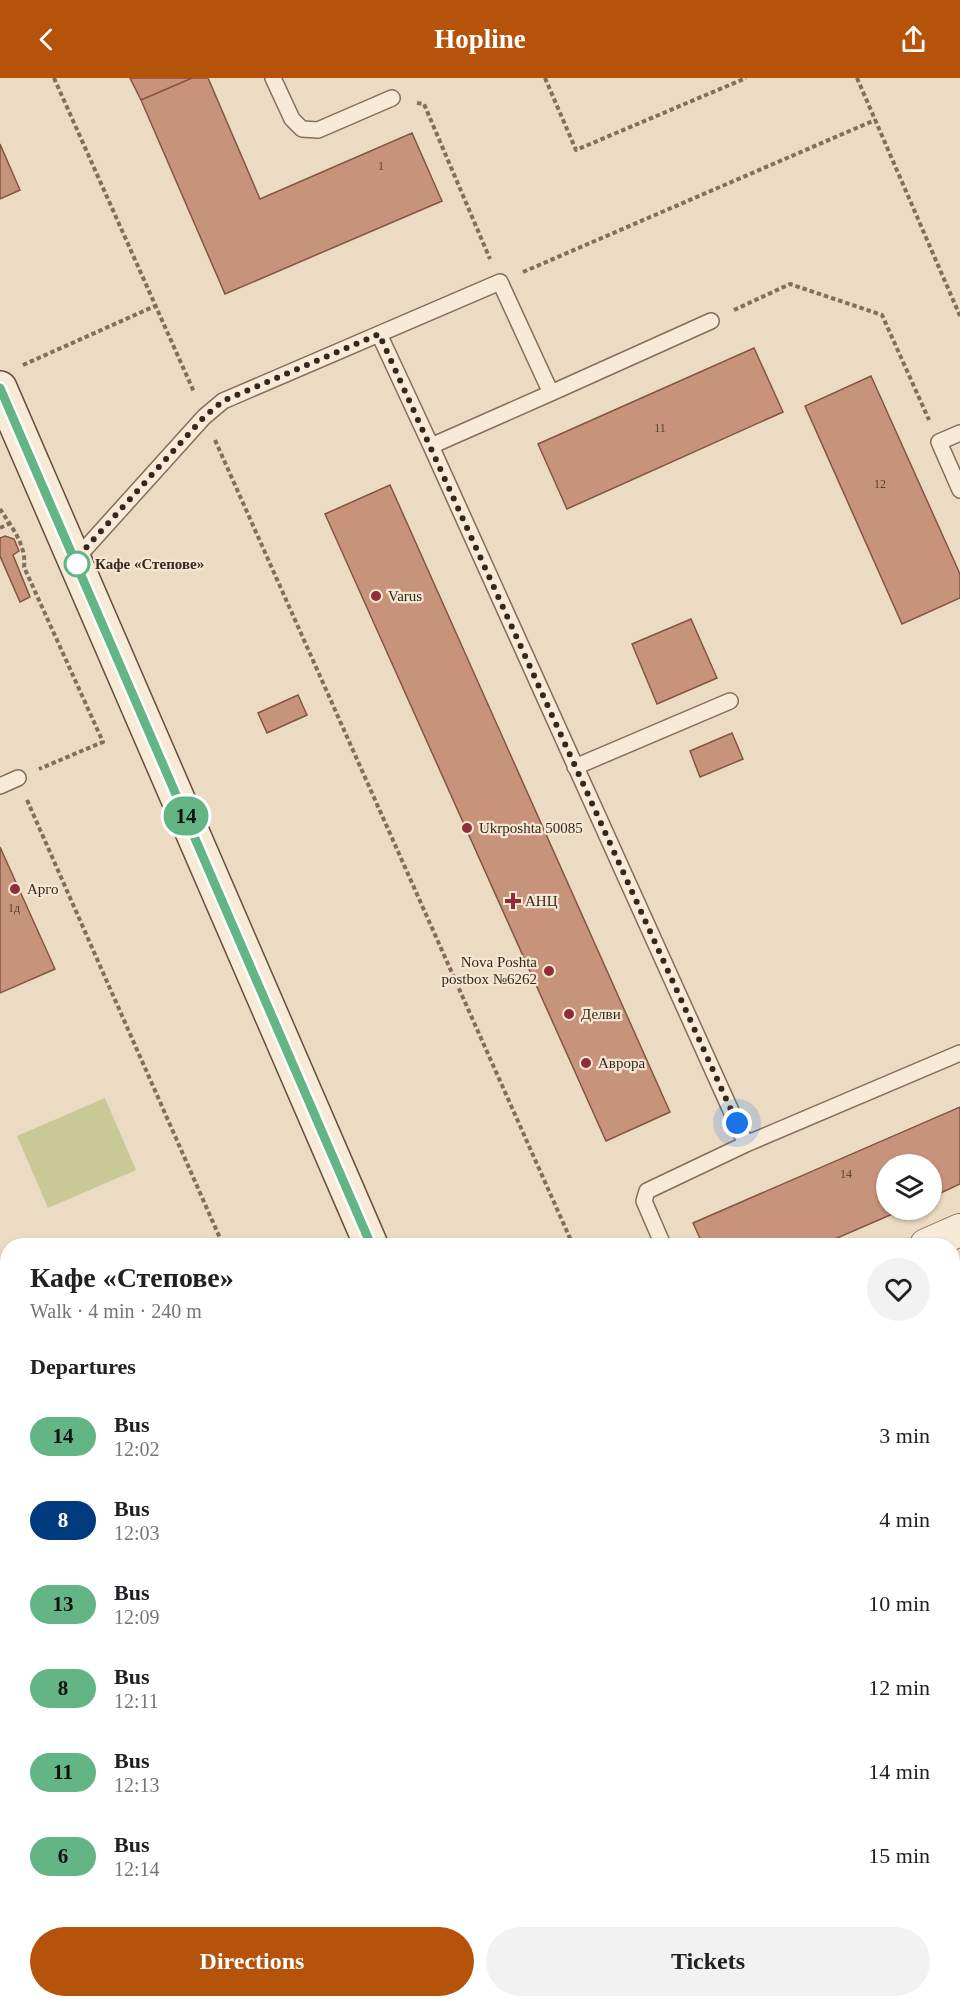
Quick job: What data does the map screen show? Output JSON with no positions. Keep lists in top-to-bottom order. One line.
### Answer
{"places":{"other":["Кафе «Степове»","Varus","Ukrposhta 50085","Арго","Nova Poshta postbox №6262","Делви","Аврора"],"health":["АНЦ"]},"lines":["bus line 14"],"house_numbers":["1","11","12","1д","14"],"page":{"header":"Hopline","on_map":"14","heading":[["Кафе «Степове»","Walk · 4 min · 240 m"],"Departures"],"list":[{"mark":"14","name":"Bus","note":"12:02","value":"3 min"},{"mark":"8","name":"Bus","note":"12:03","value":"4 min"},{"mark":"13","name":"Bus","note":"12:09","value":"10 min"},{"mark":"8","name":"Bus","note":"12:11","value":"12 min"},{"mark":"11","name":"Bus","note":"12:13","value":"14 min"},{"mark":"6","name":"Bus","note":"12:14","value":"15 min"}],"buttons":["Directions","Tickets"]}}
